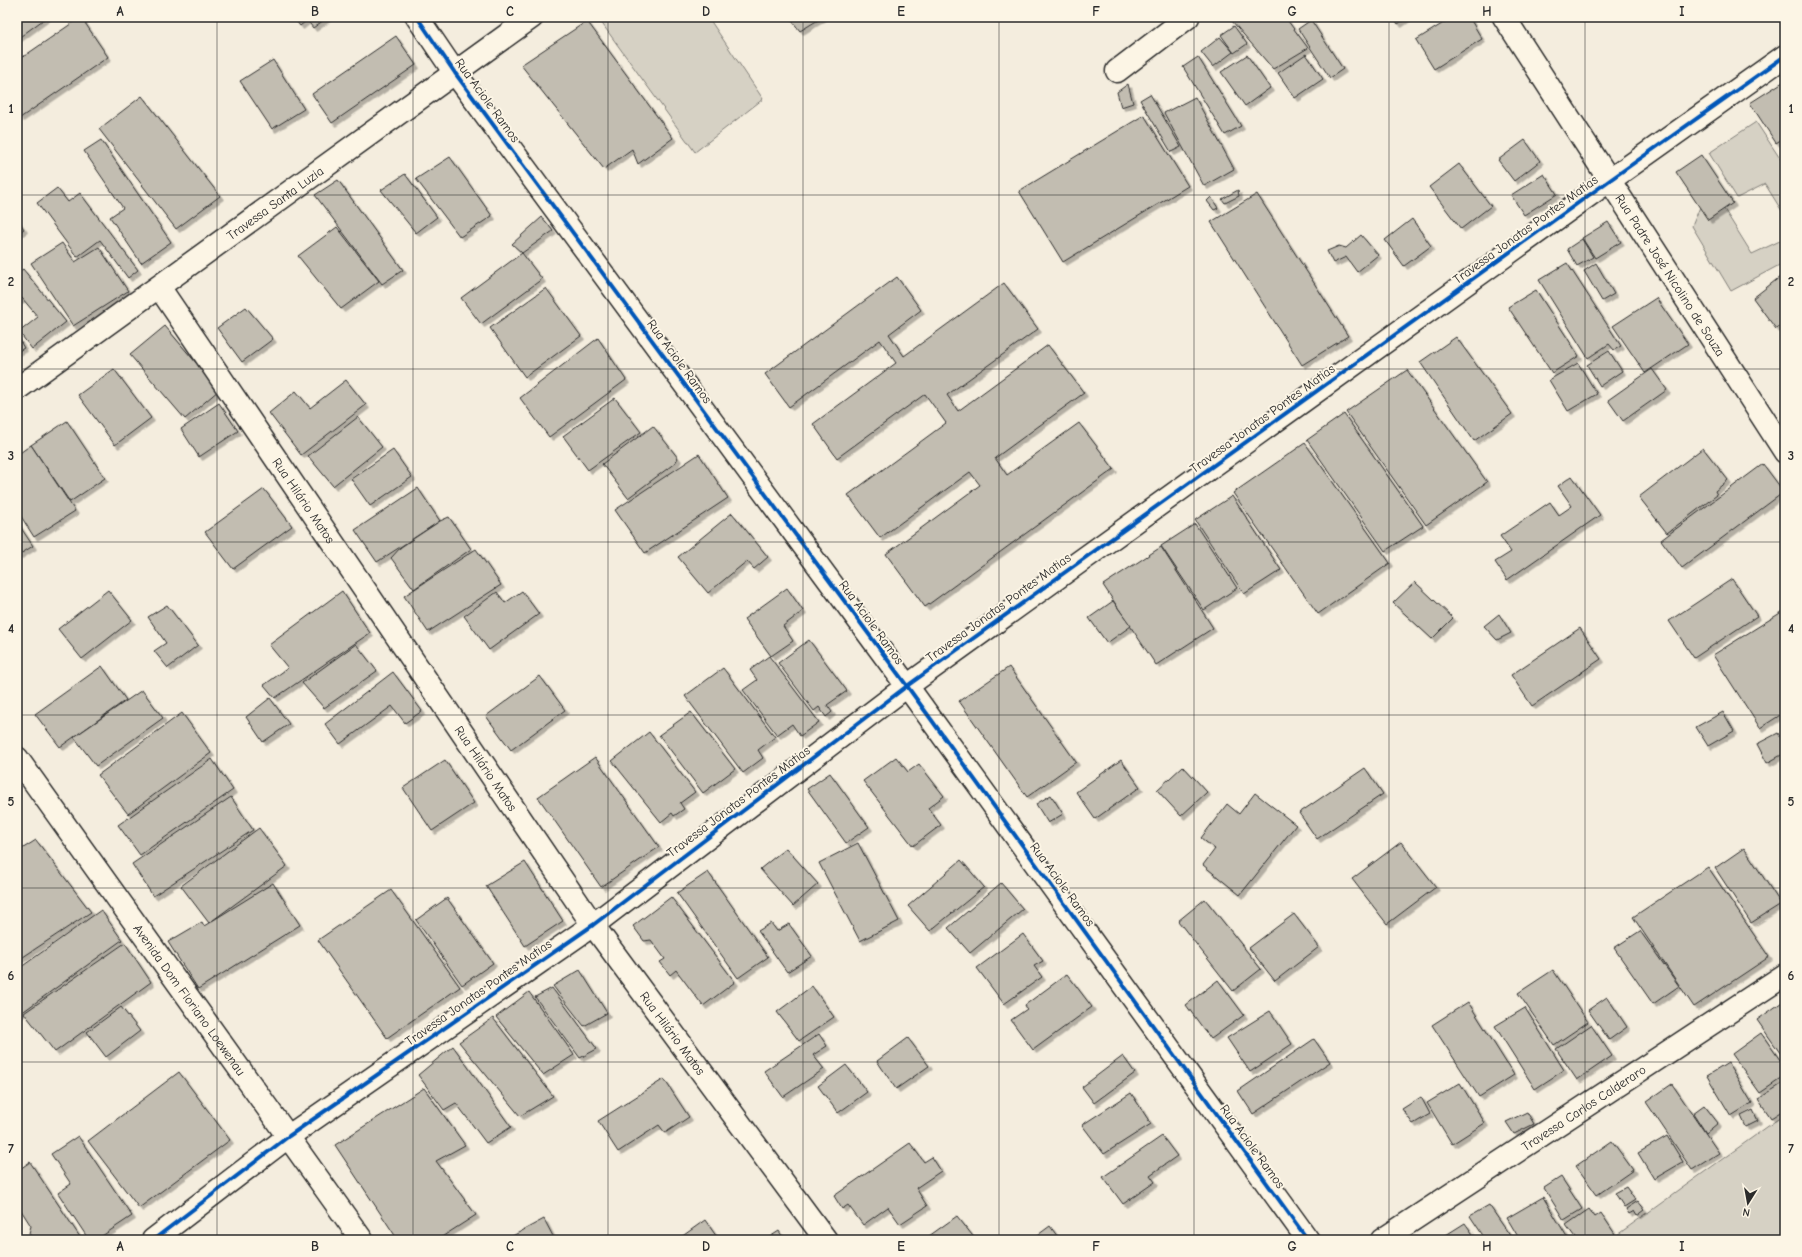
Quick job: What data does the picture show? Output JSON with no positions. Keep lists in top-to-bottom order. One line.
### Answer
{"streets":{"street":["Rua Aciole Ramos","Travessa Santa Luzia","Travessa Jonatas Pontes Matias","Rua Padre José Nicolino de Souza","Rua Hilário Matos","Avenida Dom Floriano Loewenau","Travessa Carlos Calderaro"]},"crossings":[["Rua Aciole Ramos","Travessa Santa Luzia"],["Rua Aciole Ramos","Travessa Jonatas Pontes Matias"],["Travessa Santa Luzia","Rua Hilário Matos"],["Travessa Jonatas Pontes Matias","Rua Padre José Nicolino de Souza"],["Travessa Jonatas Pontes Matias","Rua Hilário Matos"],["Travessa Jonatas Pontes Matias","Avenida Dom Floriano Loewenau"]],"north":"bottom","grid":{"columns":["A","B","C","D","E","F","G","H","I"],"rows":["1","2","3","4","5","6","7"]}}
